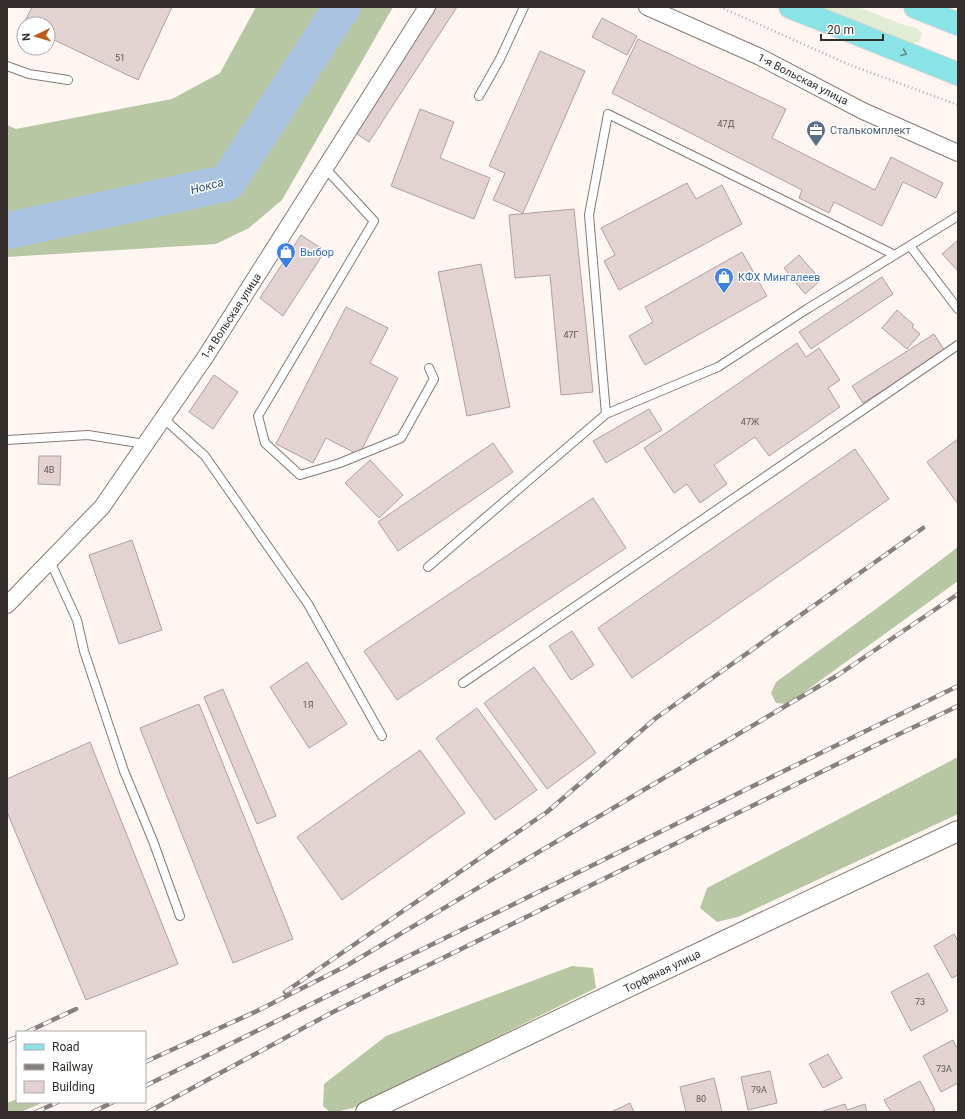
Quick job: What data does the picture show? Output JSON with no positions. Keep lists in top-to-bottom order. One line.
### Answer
{"streets":{"street":["1-я Вольская улица","Торфяная улица"]},"water":["Нокса"],"places":{"office":["Сталькомплект"],"shop":["Выбор","КФХ Мингалеев"]},"house_numbers":["51","47Д","47Г","47Ж","4В","1Я","73","73А","79А","80"],"legend":["Road","Railway","Building"],"scale_bar":"20 m","north":"left"}
